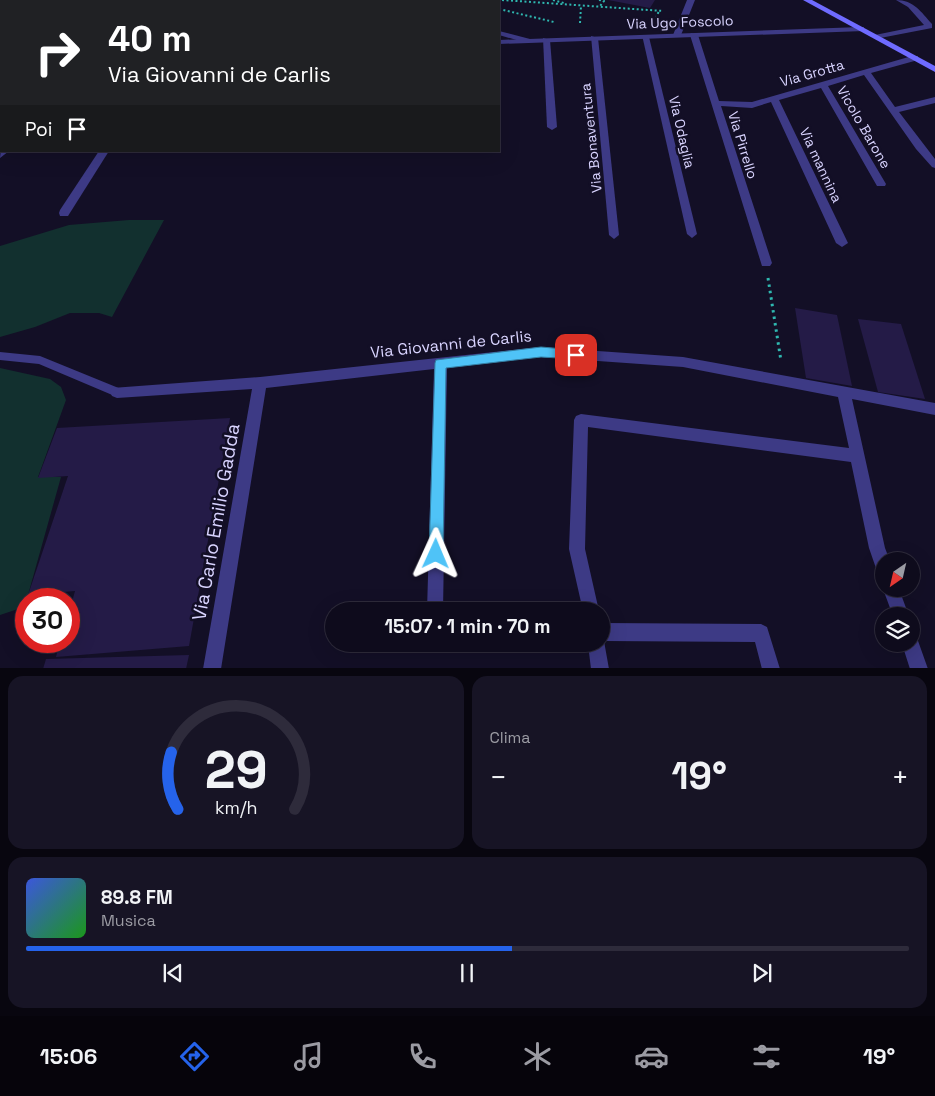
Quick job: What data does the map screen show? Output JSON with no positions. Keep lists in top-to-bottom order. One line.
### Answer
{"streets":{"street":["Via Ugo Foscolo","Via Grotta","Vicolo Barone","Via Odaglia","Via Bonaventura","Via Pirrello","Via mannina","Via Giovanni de Carlis","Via Carlo Emilio Gadda"]},"crossings":[["Via Ugo Foscolo","Via Odaglia"],["Via Ugo Foscolo","Via Bonaventura"],["Via Ugo Foscolo","Via Pirrello"],["Via Grotta","Vicolo Barone"],["Via Grotta","Via Pirrello"],["Via Grotta","Via mannina"],["Via Giovanni de Carlis","Via Carlo Emilio Gadda"]],"north":"bottom left","page":{"turn":["40 m","Via Giovanni de Carlis"],"then":"Poi","limit":"30","trip":"15:07 · 1 min · 70 m","tile":"Clima","heat":["−","19°","+"],"song":["89.8 FM","Musica"],"tabs":["15:06","19°"],"gauge":["29","km/h"]}}
